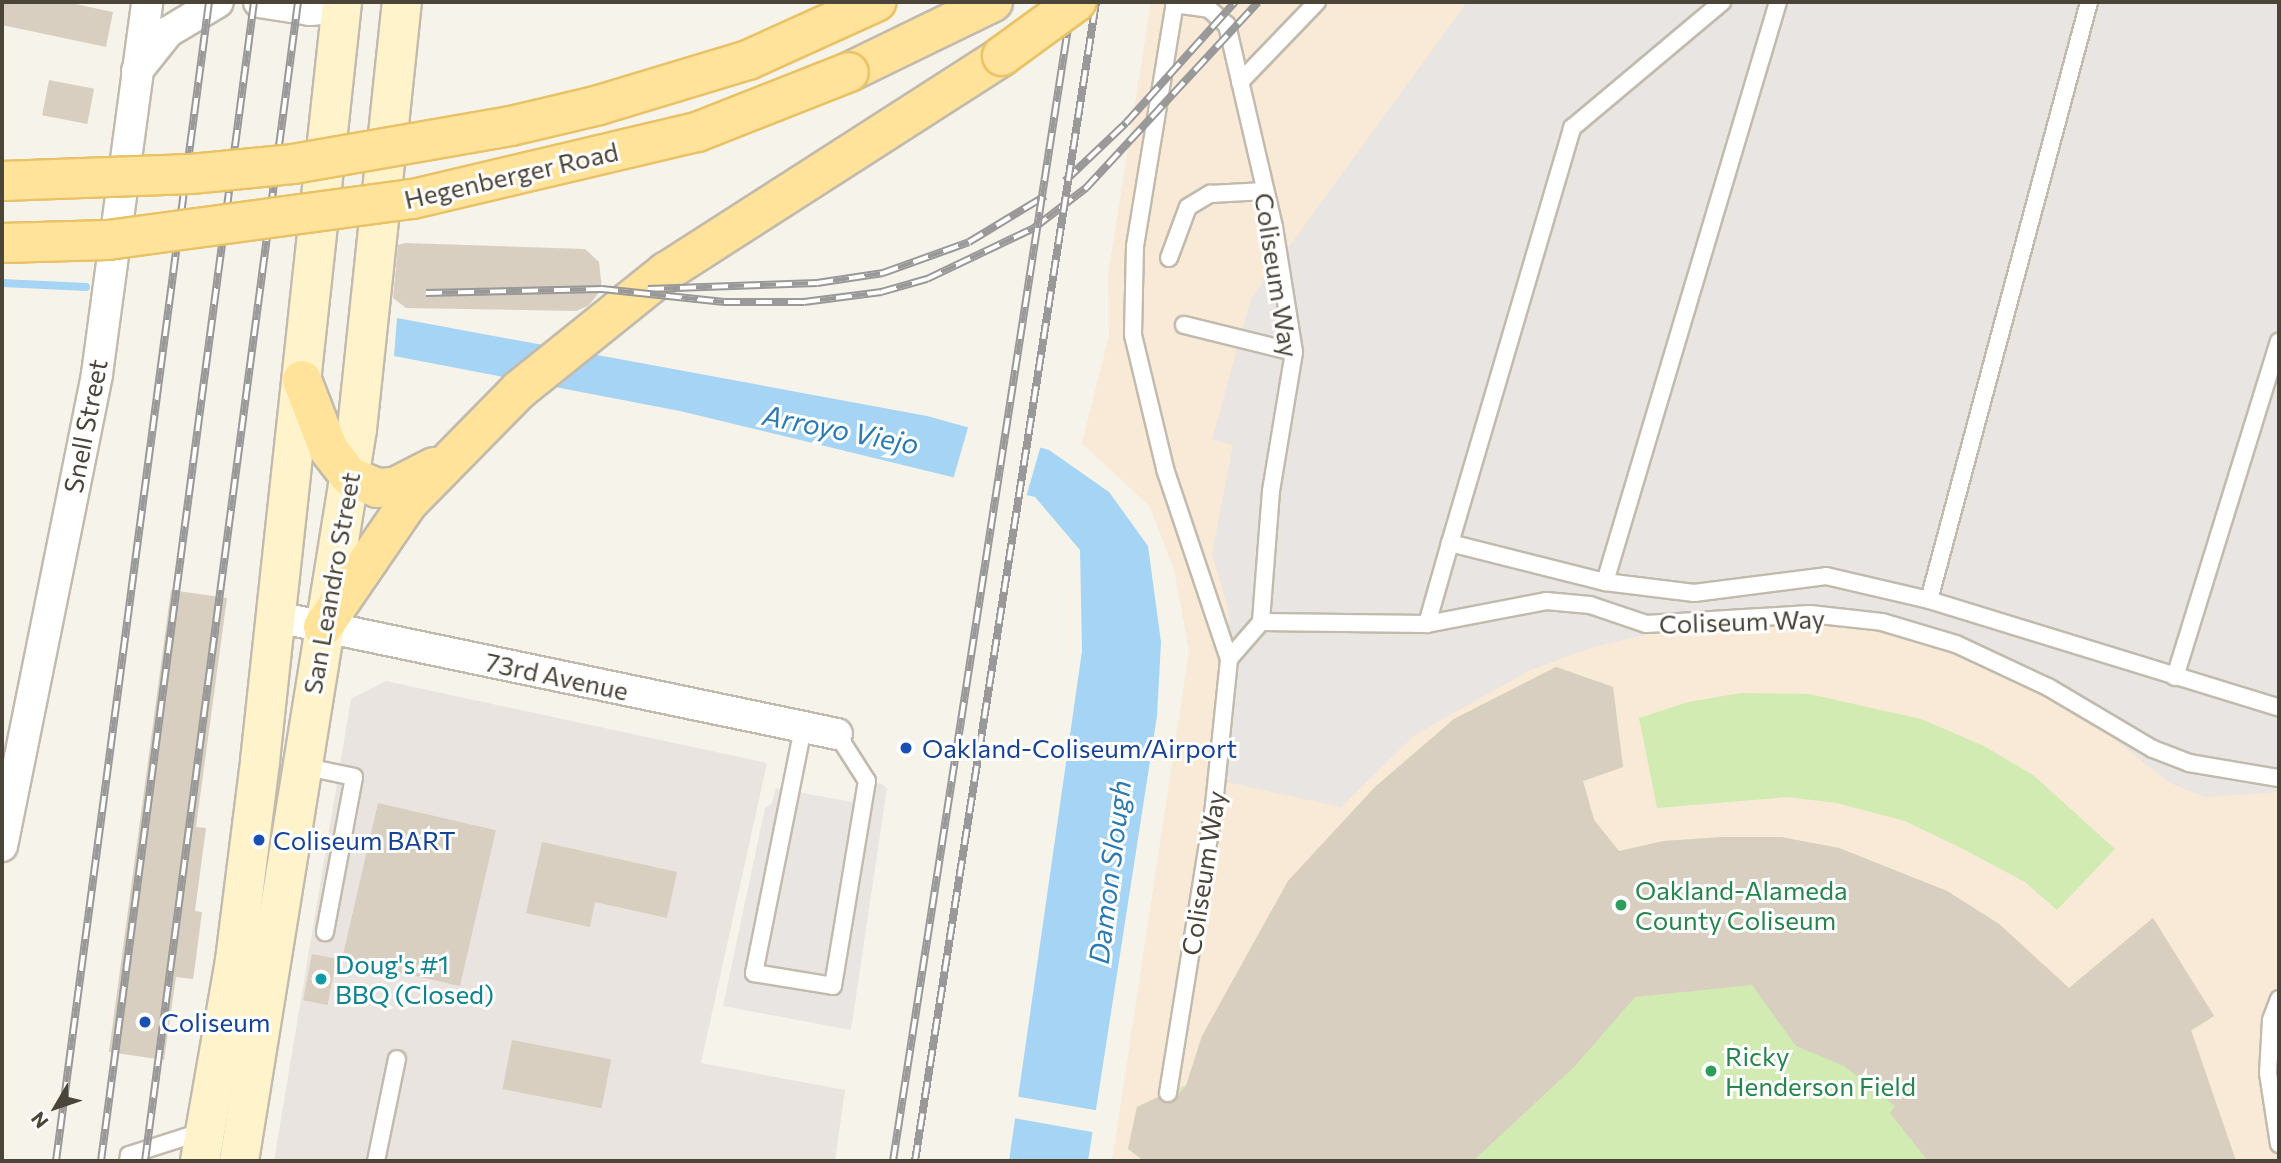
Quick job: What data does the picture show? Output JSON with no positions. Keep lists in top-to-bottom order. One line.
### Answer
{"streets":{"main road":["Hegenberger Road","San Leandro Street"],"street":["Snell Street","73rd Avenue"],"lane":["Coliseum Way"]},"crossings":[["San Leandro Street","73rd Avenue"]],"water":["Arroyo Viejo","Damon Slough"],"places":["Oakland-Coliseum/Airport","Coliseum BART","Oakland-Alameda County Coliseum","Doug's #1 BBQ (Closed)","Coliseum","Ricky Henderson Field"],"north":"bottom left"}
